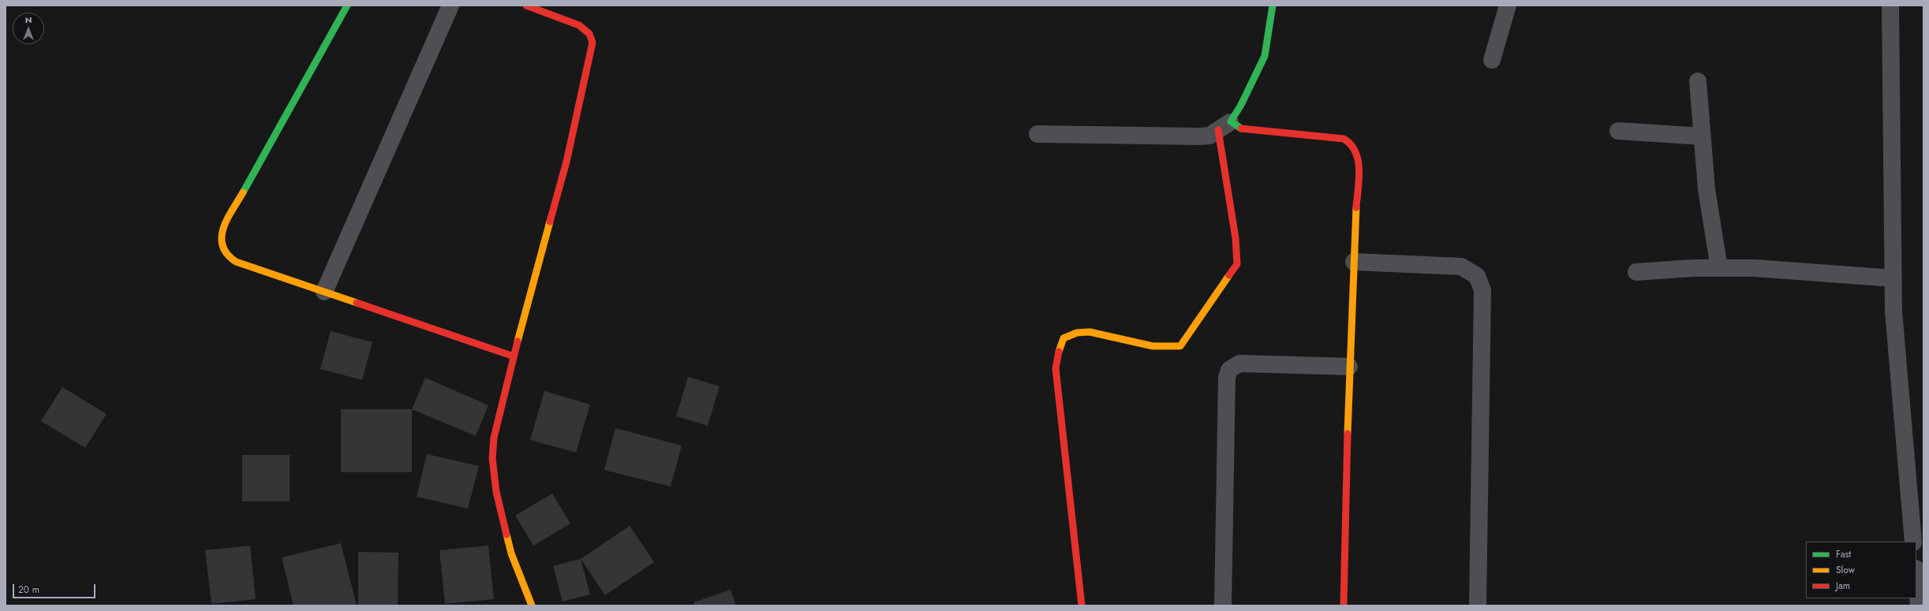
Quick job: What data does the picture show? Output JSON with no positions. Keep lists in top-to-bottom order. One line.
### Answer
{"legend":["Fast","Slow","Jam"],"scale_bar":"20 m","north":"top"}
